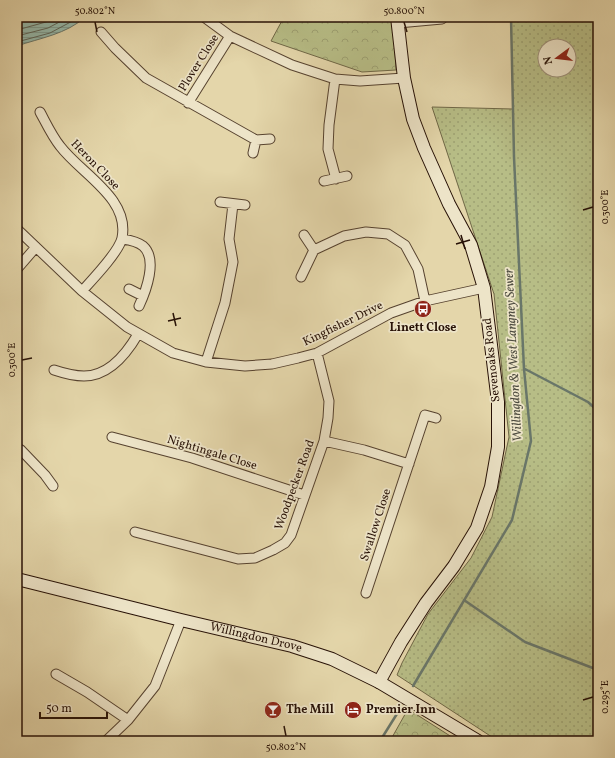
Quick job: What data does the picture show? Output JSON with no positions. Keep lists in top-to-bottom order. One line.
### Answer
{"streets":{"street":["Plover Close","Heron Close","Kingfisher Drive","Sevenoaks Road","Nightingale Close","Woodpecker Road","Swallow Close","Willingdon Drove"]},"crossings":[["Kingfisher Drive","Sevenoaks Road"],["Kingfisher Drive","Woodpecker Road"],["Sevenoaks Road","Willingdon Drove"],["Nightingale Close","Woodpecker Road"]],"water":["Willingdon & West Langney Sewer"],"places":{"bus stop":["Linett Close"],"bar":["The Mill"],"hotel":["Premier Inn"]},"scale_bar":"50 m","north":"left","coordinates":["50.802°N","50.800°N","0.300°E","0.295°E"]}
